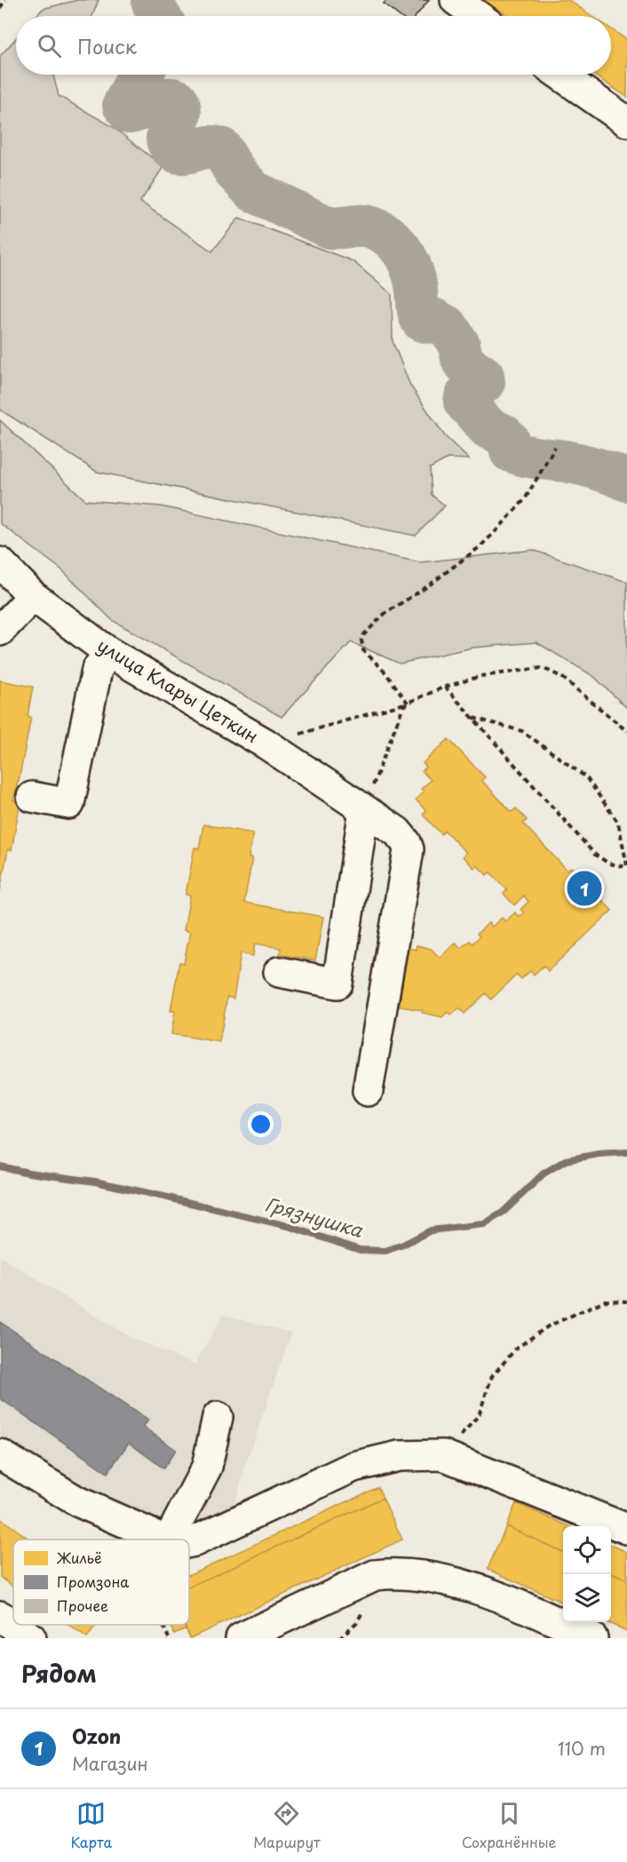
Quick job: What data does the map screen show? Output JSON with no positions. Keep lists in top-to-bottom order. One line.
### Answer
{"streets":{"street":["улица Клары Цеткин"]},"water":["Грязнушка"],"legend":["Жильё","Промзона","Прочее"],"page":{"search":"Поиск","pins":"1","heading":"Рядом","list":[{"mark":"1","name":"Ozon","note":"Магазин","value":"110 m"}],"nav":["Карта","Маршрут","Сохранённые"]}}
